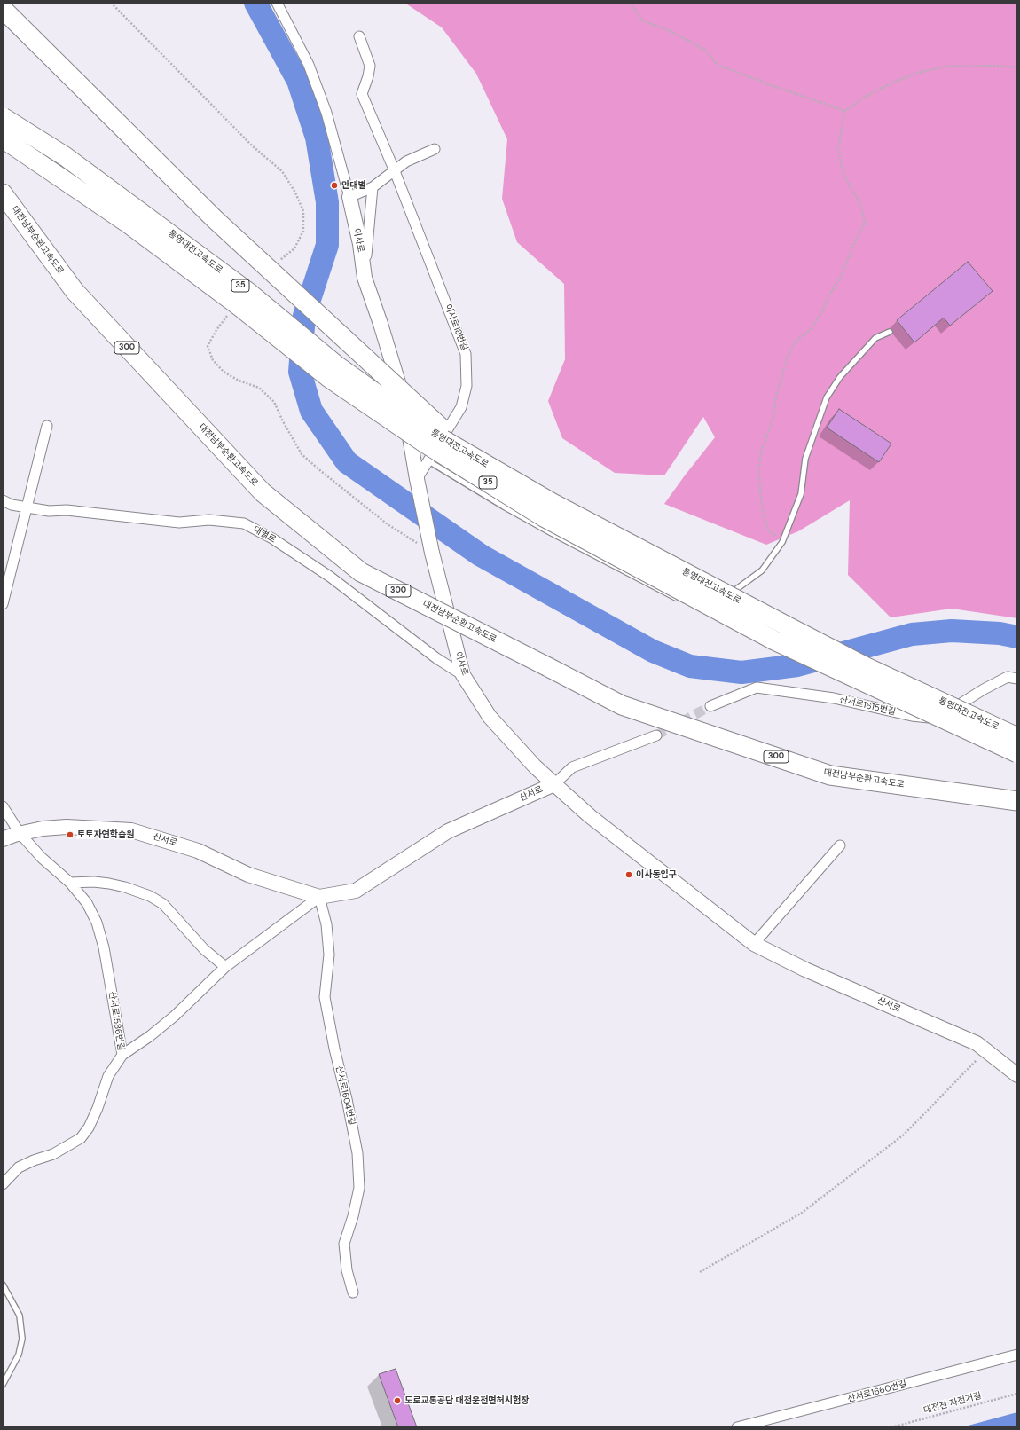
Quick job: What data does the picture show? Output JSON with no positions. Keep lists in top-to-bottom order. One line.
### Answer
{"streets":{"highway":["대전남부순환고속도로","통영대전고속도로","35","300"],"street":["이사로","이사로18번길","대별로","산서로1615번길","산서로","산서로1586번길","산서로1604번길","산서로1660번길"],"path":["대전천 자전거길"]},"crossings":[["이사로","이사로18번길"],["이사로","대별로"],["이사로","산서로"],["산서로","산서로1586번길"],["산서로","산서로1604번길"]],"places":["안대별","토토자연학습원","이사동입구","도로교통공단 대전운전면허시험장"]}
